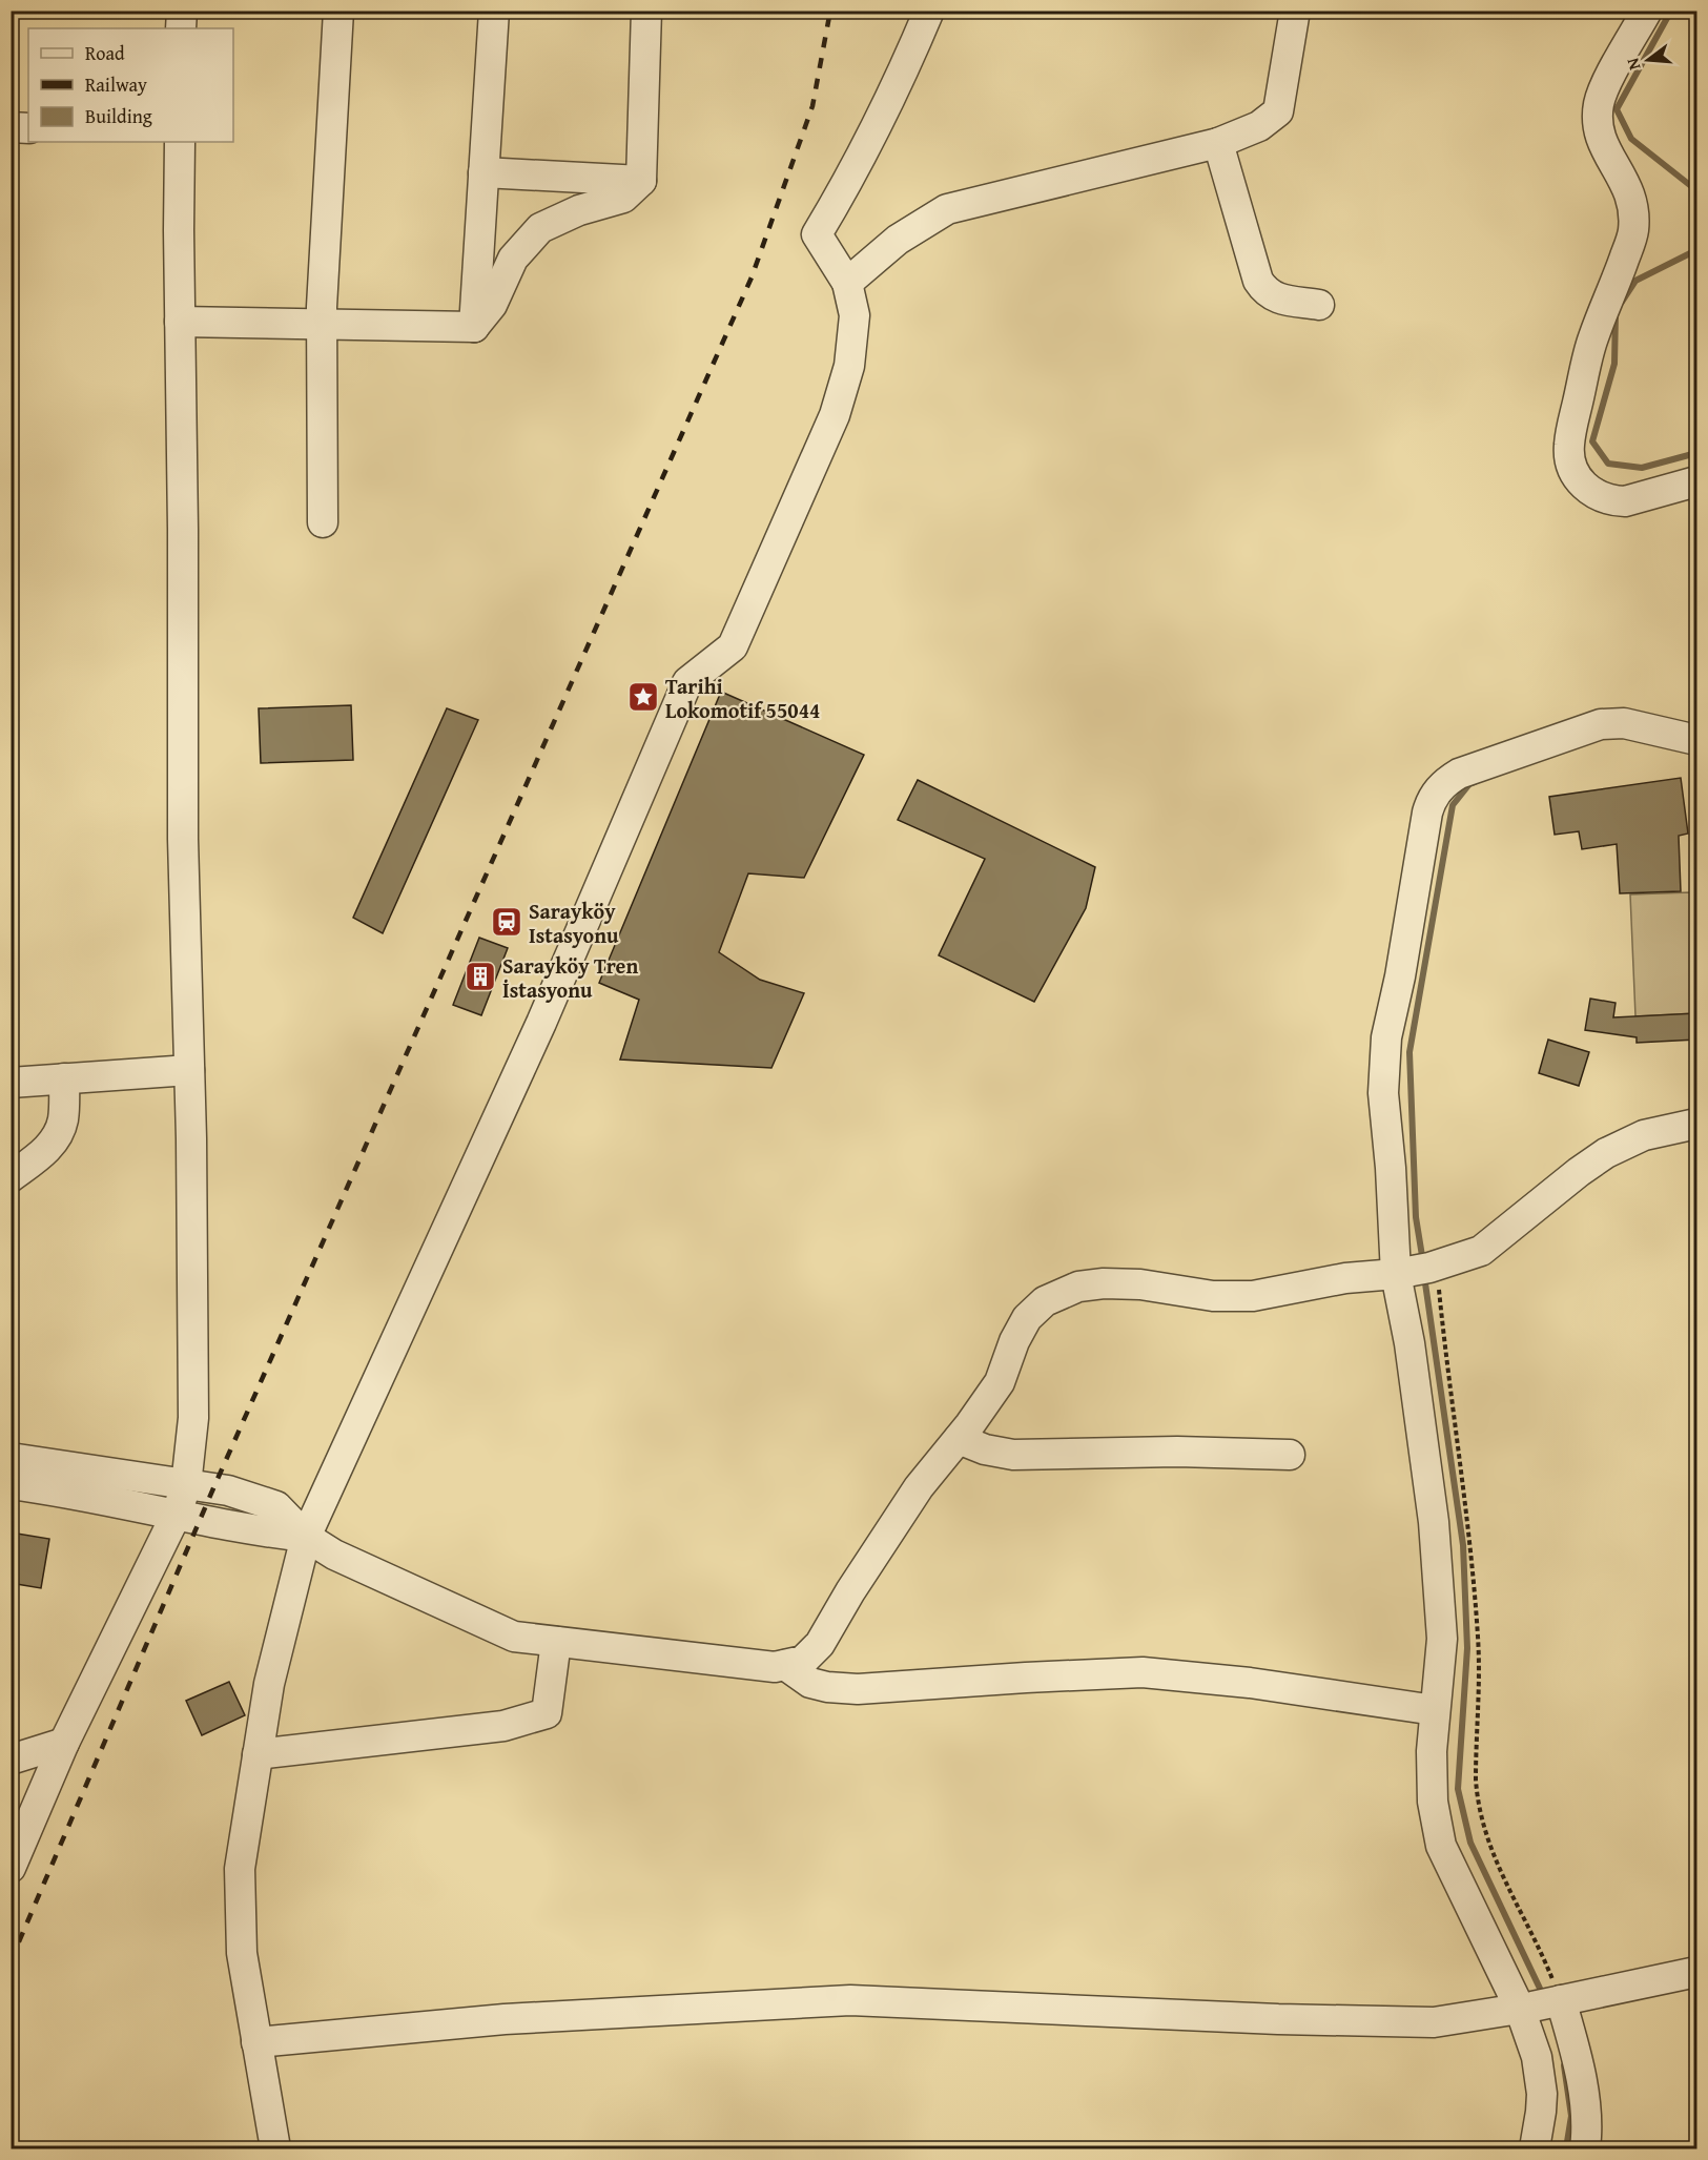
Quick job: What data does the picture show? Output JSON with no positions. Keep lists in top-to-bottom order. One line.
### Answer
{"places":{"place":["Tarihi Lokomotif 55044"],"station":["Sarayköy Istasyonu"],"building":["Sarayköy Tren İstasyonu"]},"legend":["Road","Railway","Building"],"north":"left"}
